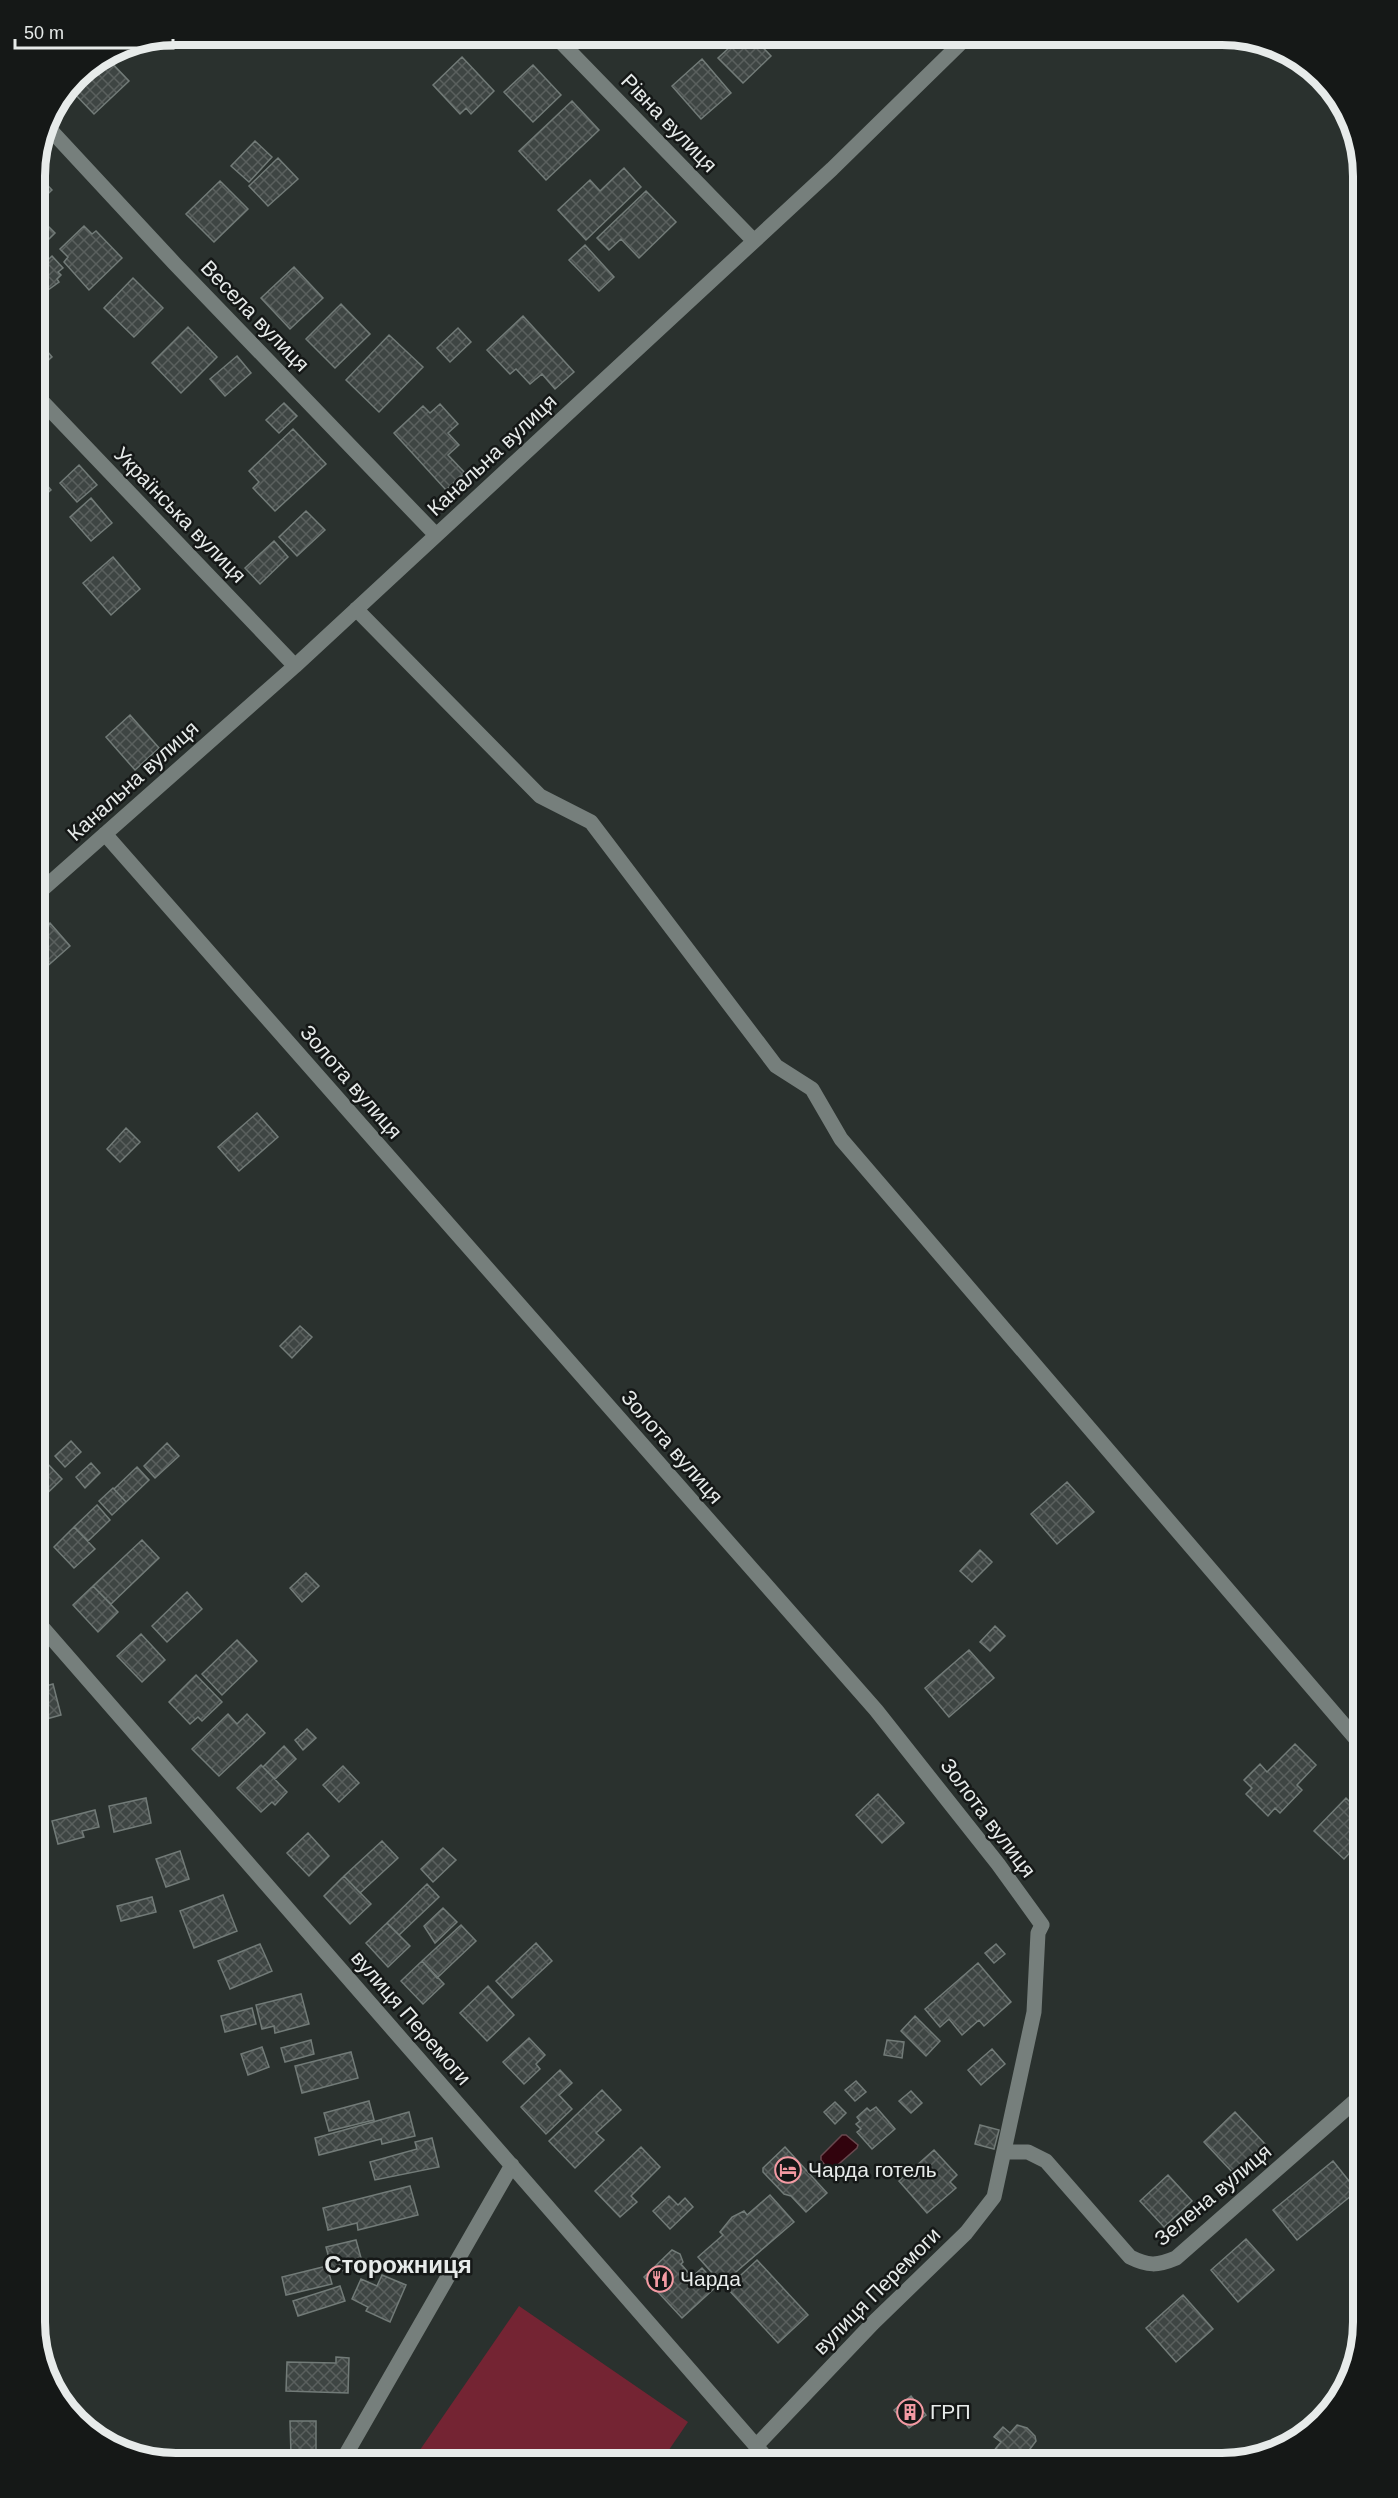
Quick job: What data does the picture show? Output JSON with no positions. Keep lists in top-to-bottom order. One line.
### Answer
{"streets":{"street":["Рівна вулиця","Весела вулиця","Канальна вулиця","Українська вулиця","Золота вулиця","вулиця Перемоги","Зелена вулиця"]},"crossings":[["Рівна вулиця","Канальна вулиця"],["Весела вулиця","Канальна вулиця"],["Канальна вулиця","Українська вулиця"],["Канальна вулиця","Золота вулиця"],["Золота вулиця","вулиця Перемоги"],["Золота вулиця","Зелена вулиця"],["вулиця Перемоги","Зелена вулиця"]],"districts":["Сторожниця"],"places":{"hotel":["Чарда готель"],"restaurant":["Чарда"],"building":["ГРП"]},"scale_bar":"50 m"}
